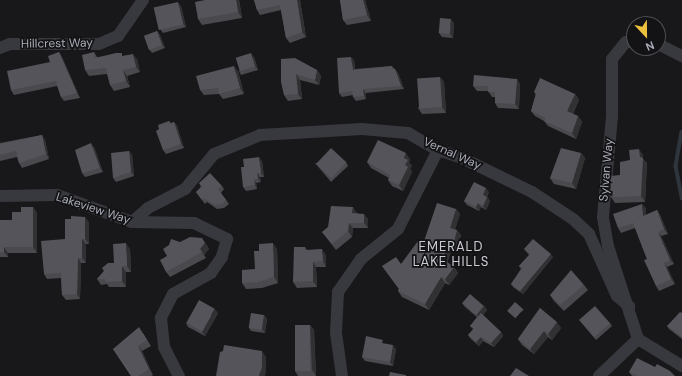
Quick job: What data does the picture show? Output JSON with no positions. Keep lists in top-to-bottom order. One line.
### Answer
{"streets":{"street":["Hillcrest Way","Vernal Way","Sylvan Way","Lakeview Way"]},"crossings":[["Vernal Way","Sylvan Way"],["Vernal Way","Lakeview Way"]],"districts":["EMERALD LAKE HILLS"],"north":"bottom"}
